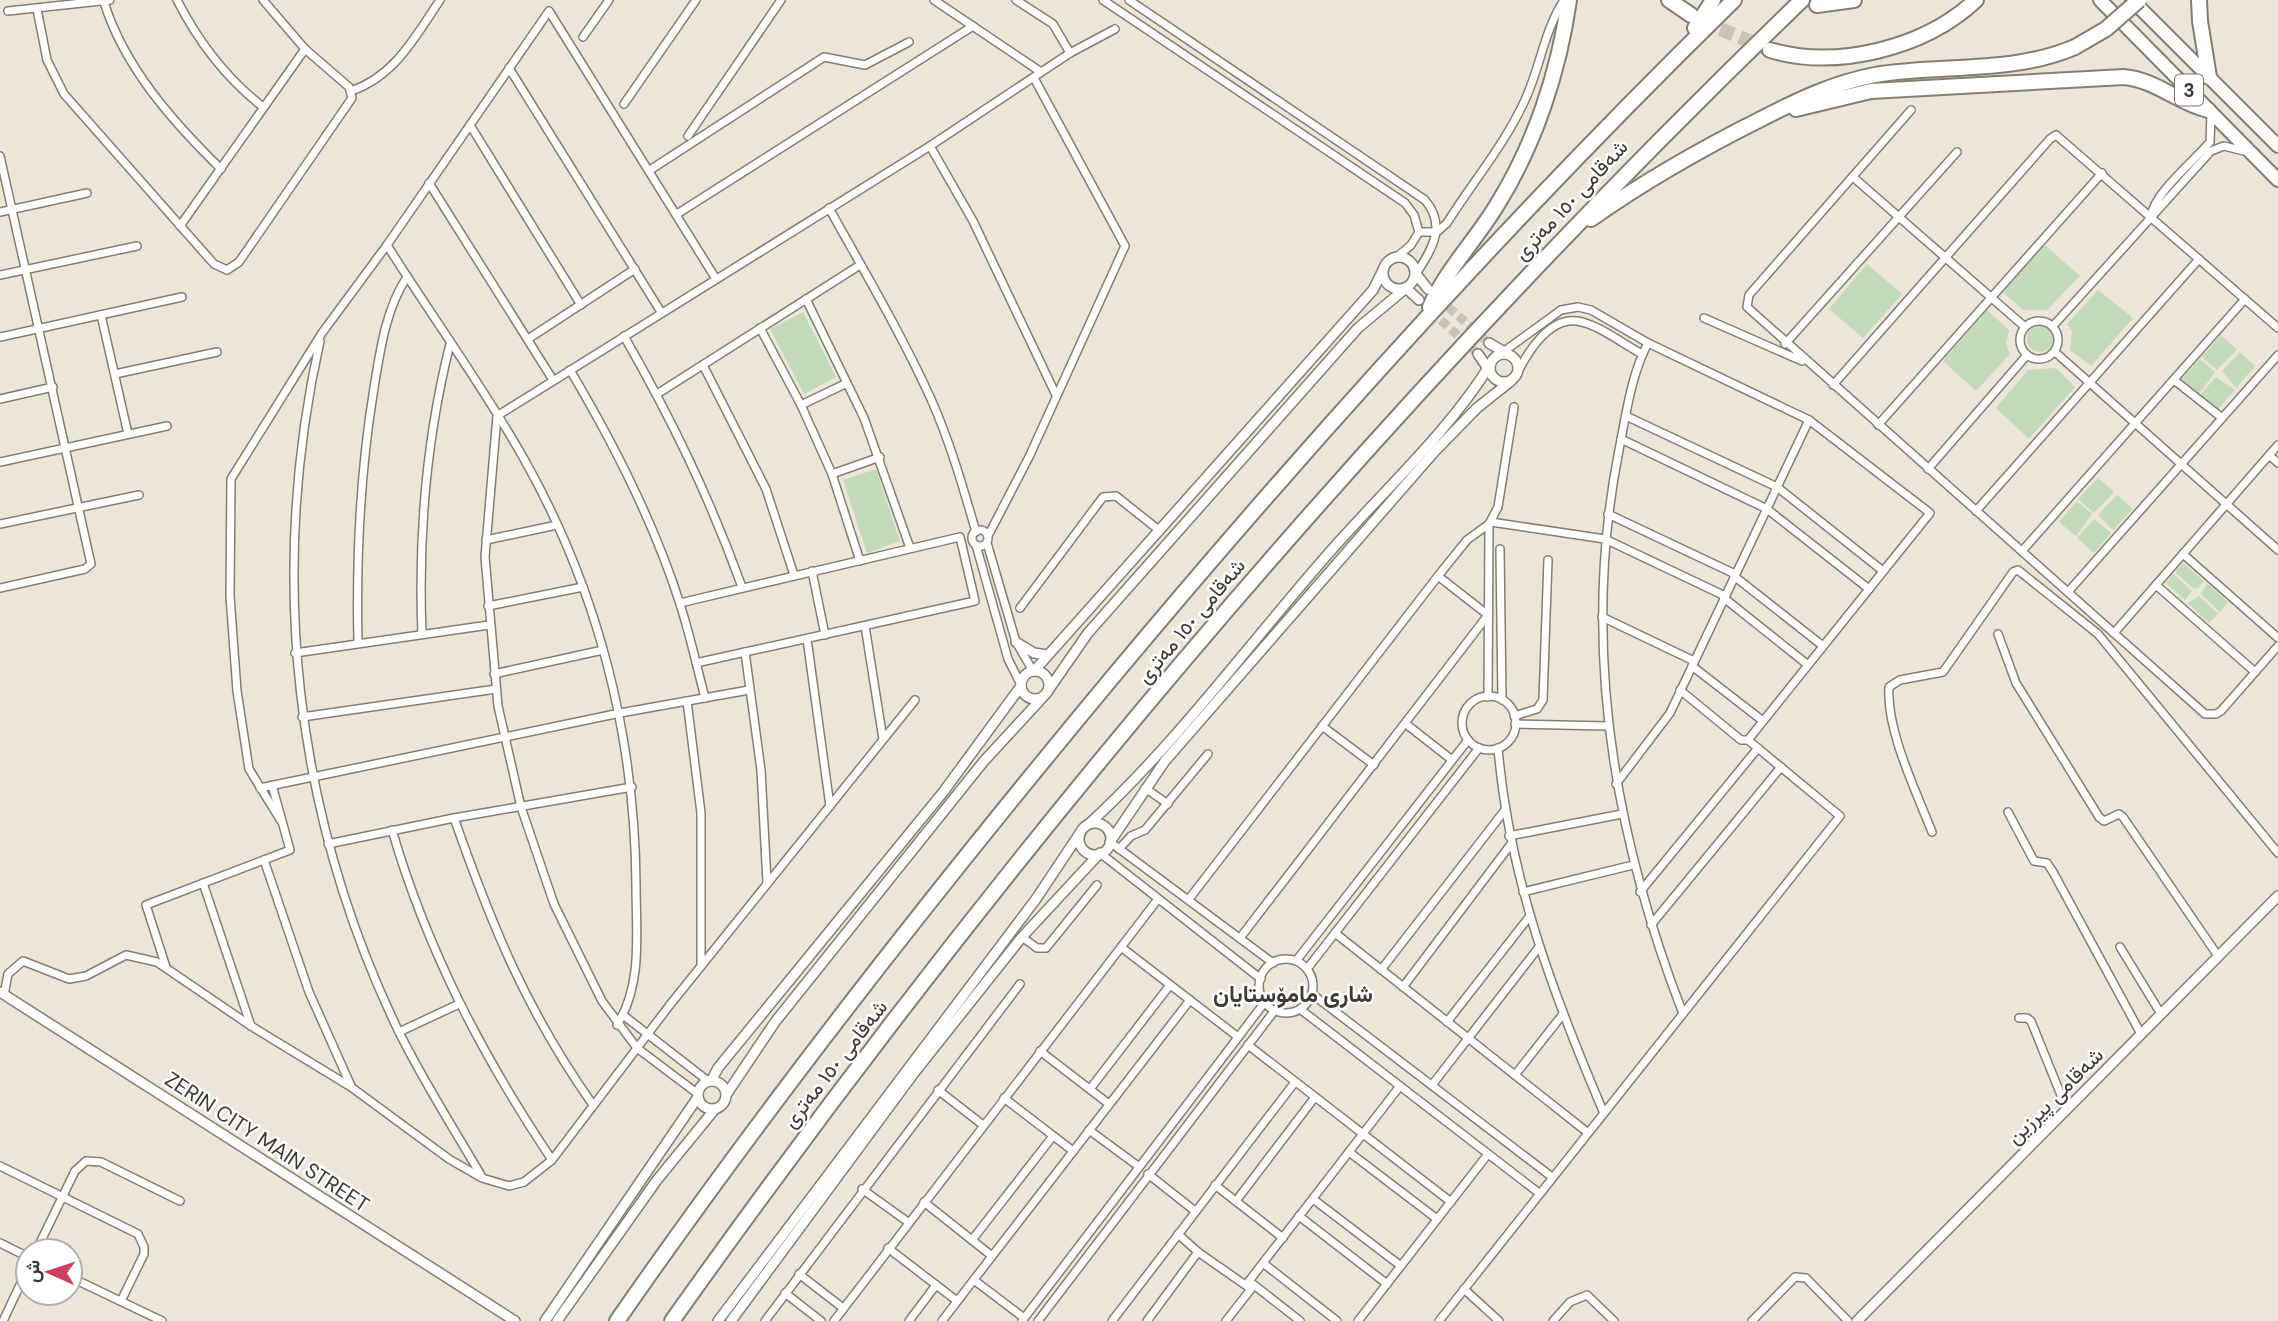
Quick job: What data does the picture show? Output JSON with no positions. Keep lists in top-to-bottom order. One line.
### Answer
{"streets":{"highway":["3","شەقامی ١٥٠ مەتری"],"street":["شەقامی پیرزین","ZERIN CITY MAIN STREET"]},"districts":["شاری مامۆستایان"],"north":"left"}
